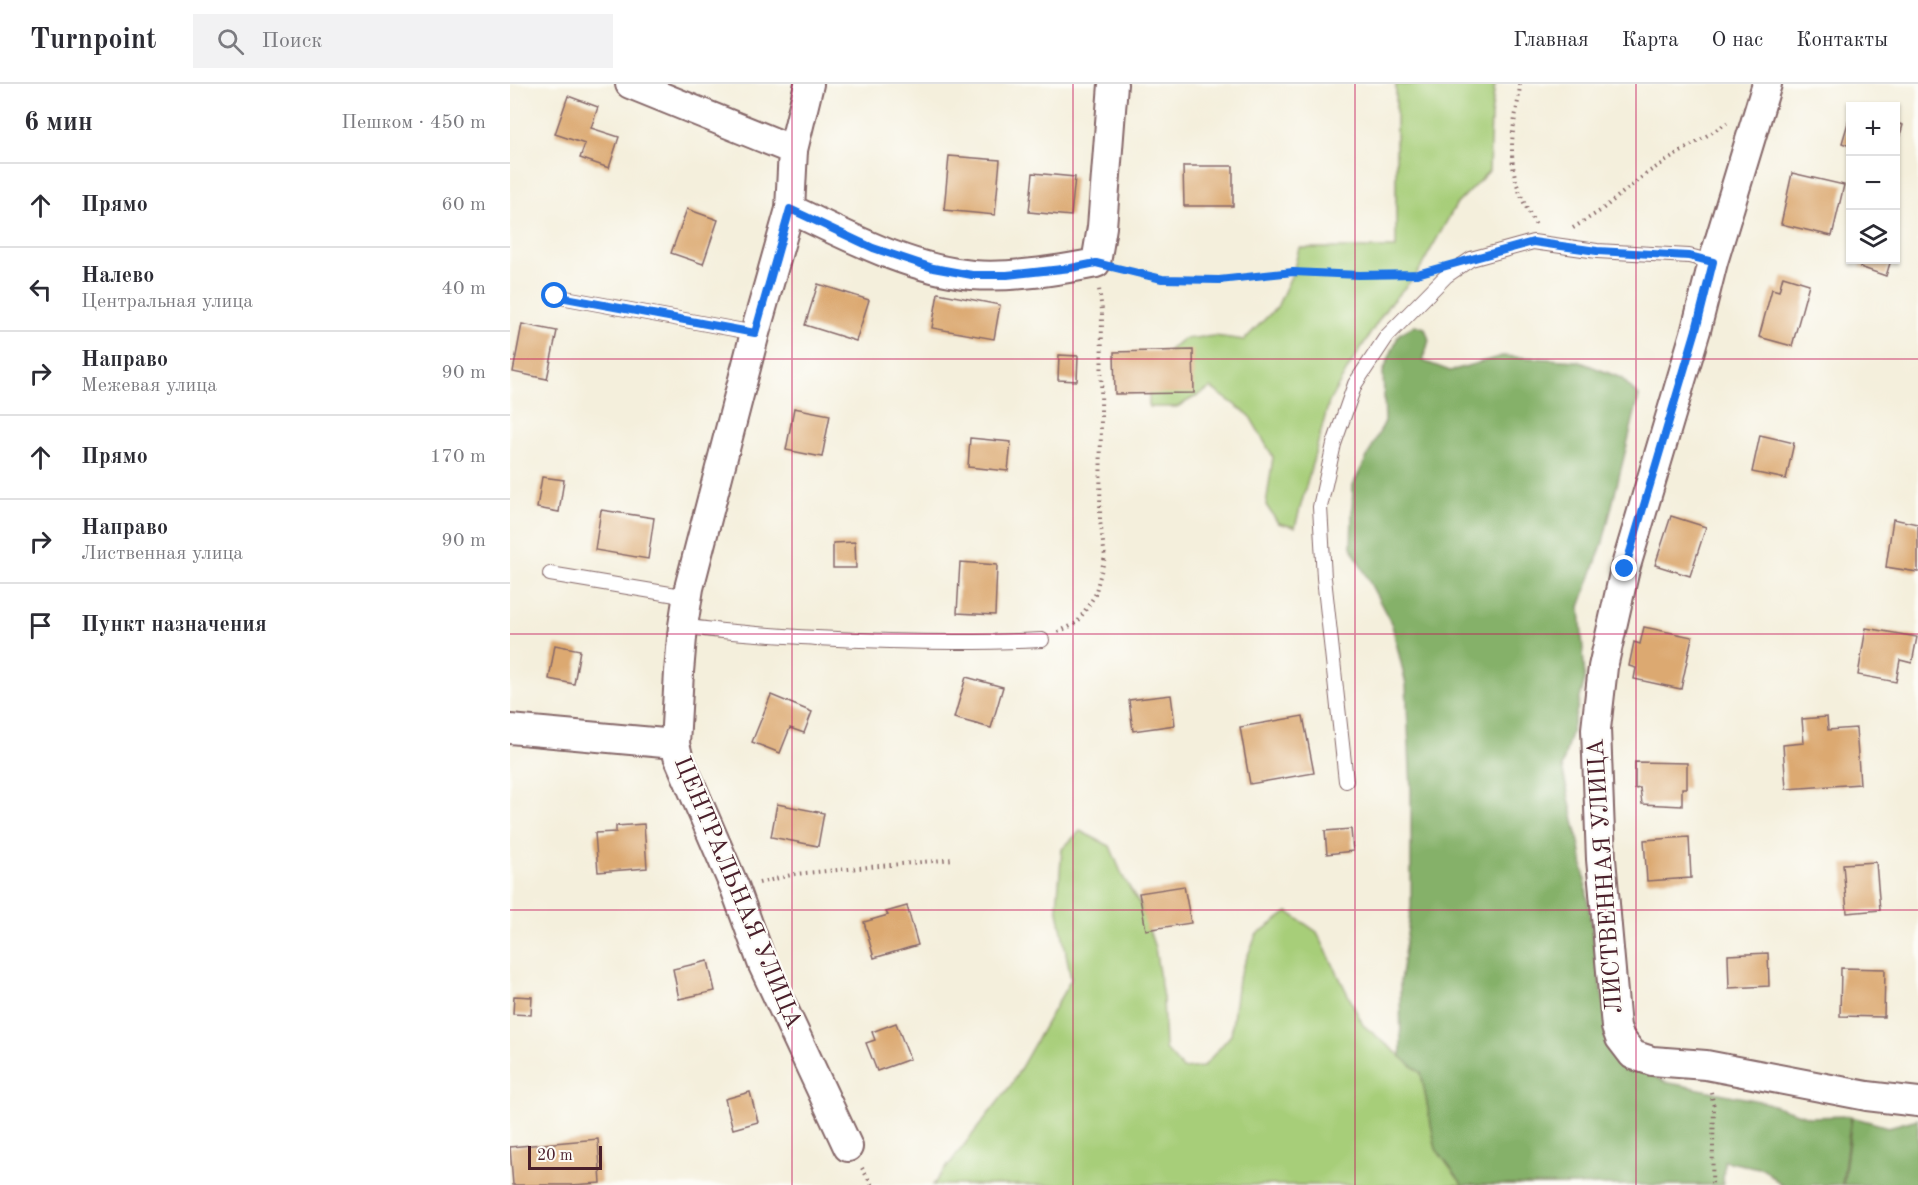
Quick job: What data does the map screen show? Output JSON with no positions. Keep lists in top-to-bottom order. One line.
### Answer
{"streets":{"street":["ЛИСТВЕННАЯ УЛИЦА","ЦЕНТРАЛЬНАЯ УЛИЦА"]},"scale_bar":"20 m","page":{"header":"Turnpoint","search":"Поиск","nav":["Главная","Карта","О нас","Контакты"],"heading":["6 мин","Пешком · 450 m"],"map_buttons":["+","−"],"list":[["Прямо","60 m"],["Налево","Центральная улица","40 m"],["Направо","Межевая улица","90 m"],["Прямо","170 m"],["Направо","Лиственная улица","90 m"],"Пункт назначения"],"scale":"20 m"}}
